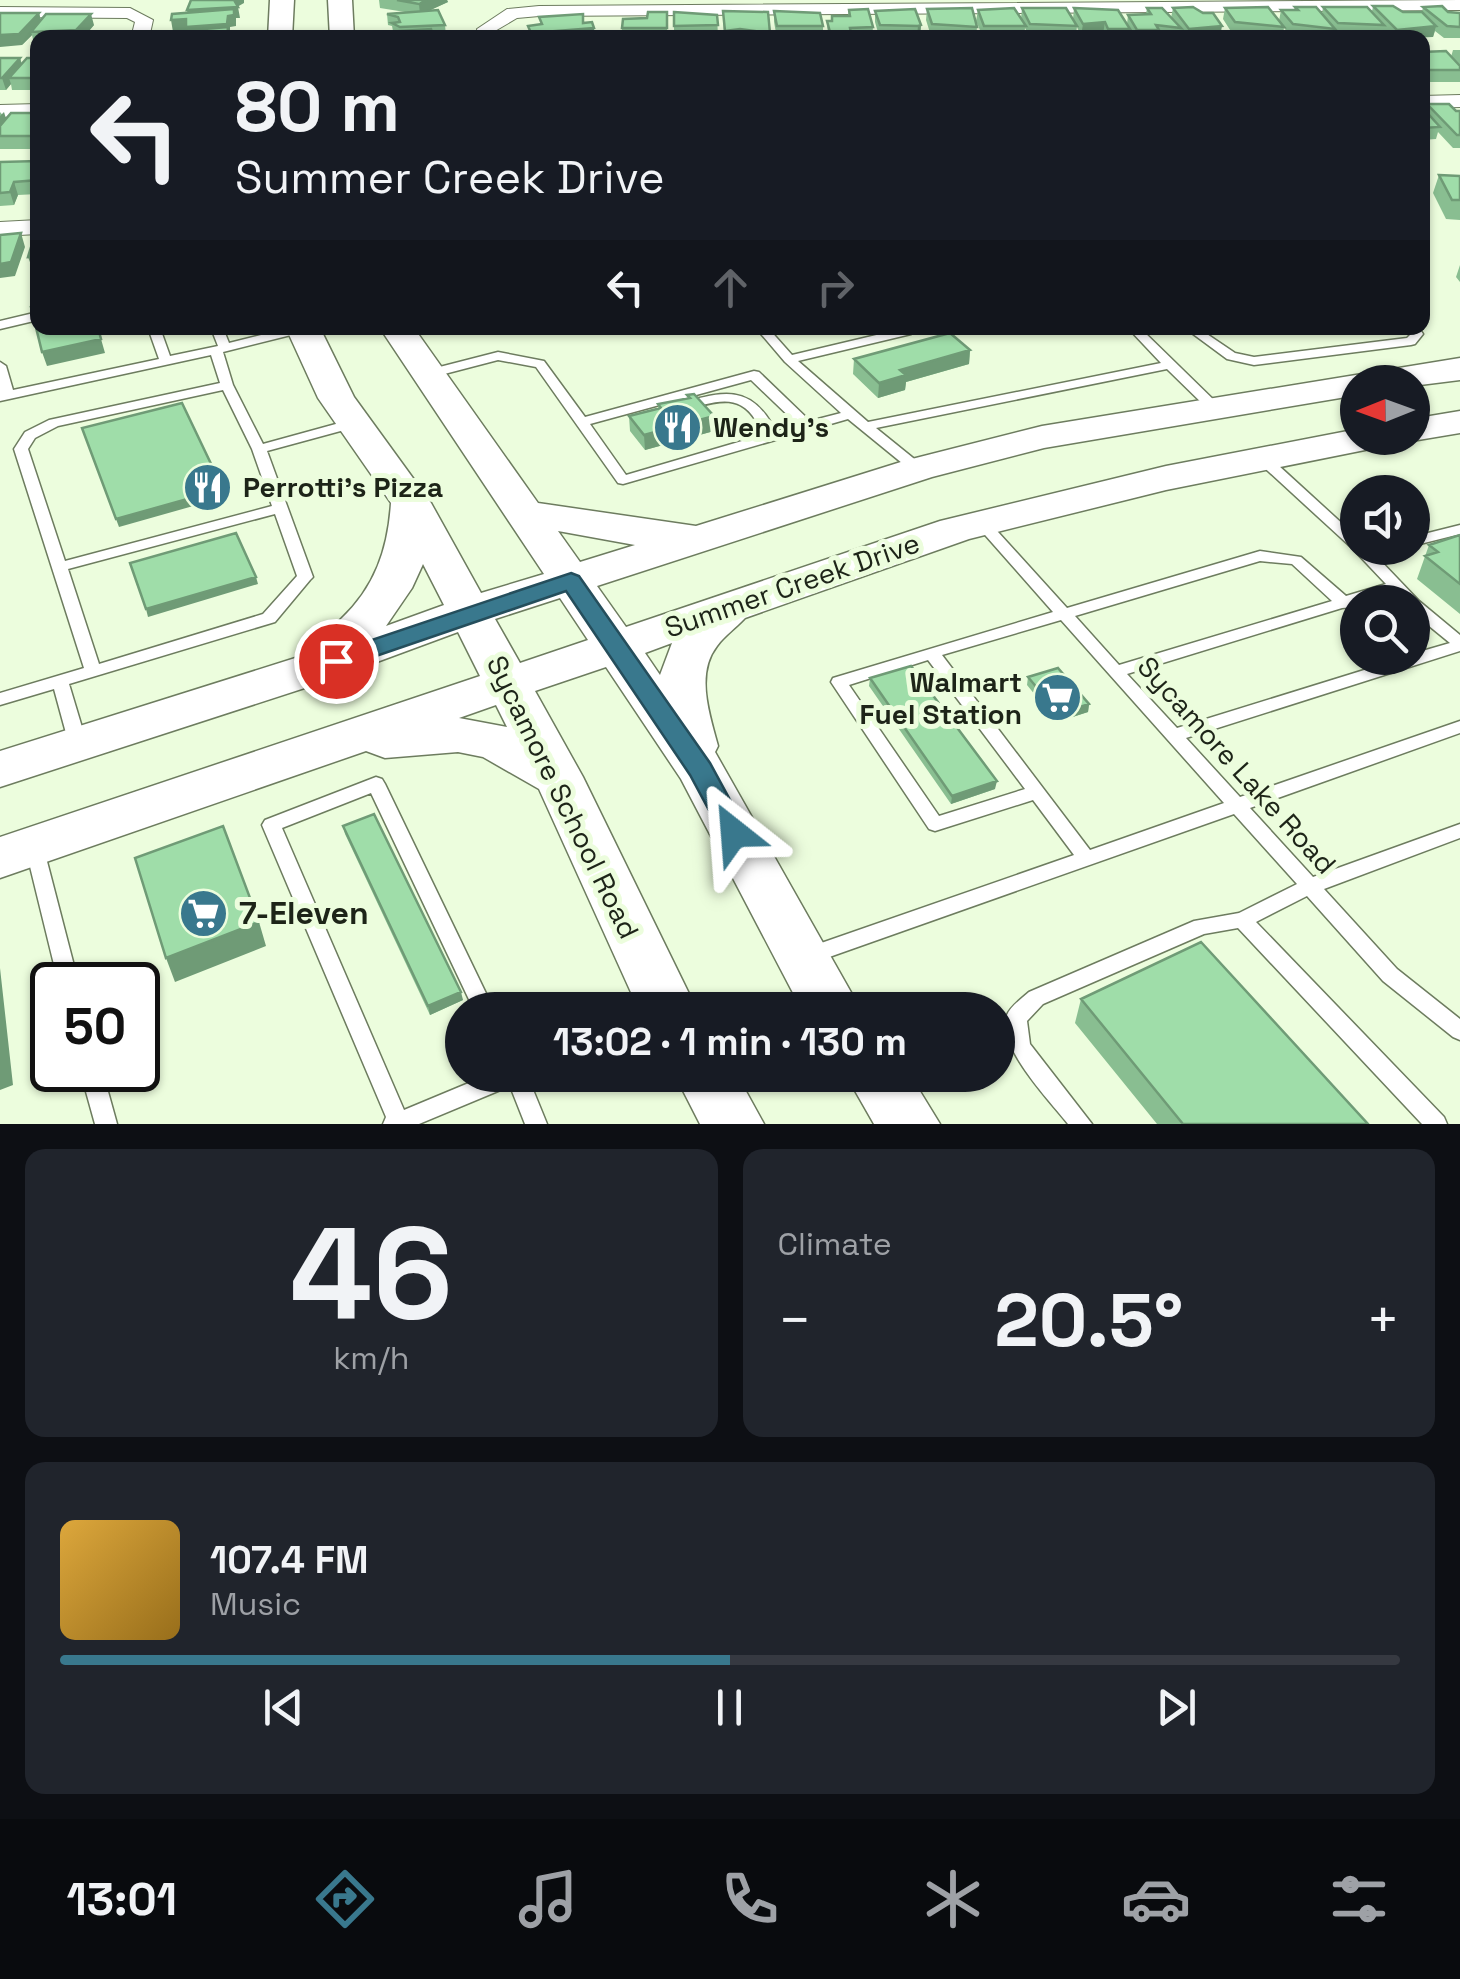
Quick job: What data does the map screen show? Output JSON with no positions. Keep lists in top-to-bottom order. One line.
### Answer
{"streets":{"main road":["Summer Creek Drive","Sycamore School Road"],"lane":["Sycamore Lake Road"]},"crossings":[["Summer Creek Drive","Sycamore Lake Road"],["Summer Creek Drive","Sycamore School Road"]],"places":{"restaurant":["Wendy's","Perrotti's Pizza"],"supermarket":["Walmart Fuel Station","7-Eleven"]},"north":"left","page":{"turn":["80 m","Summer Creek Drive"],"limit":"50","trip":"13:02 · 1 min · 130 m","tile":[["46","km/h"],"Climate"],"heat":["−","20.5°","+"],"song":["107.4 FM","Music"],"tabs":"13:01"}}
